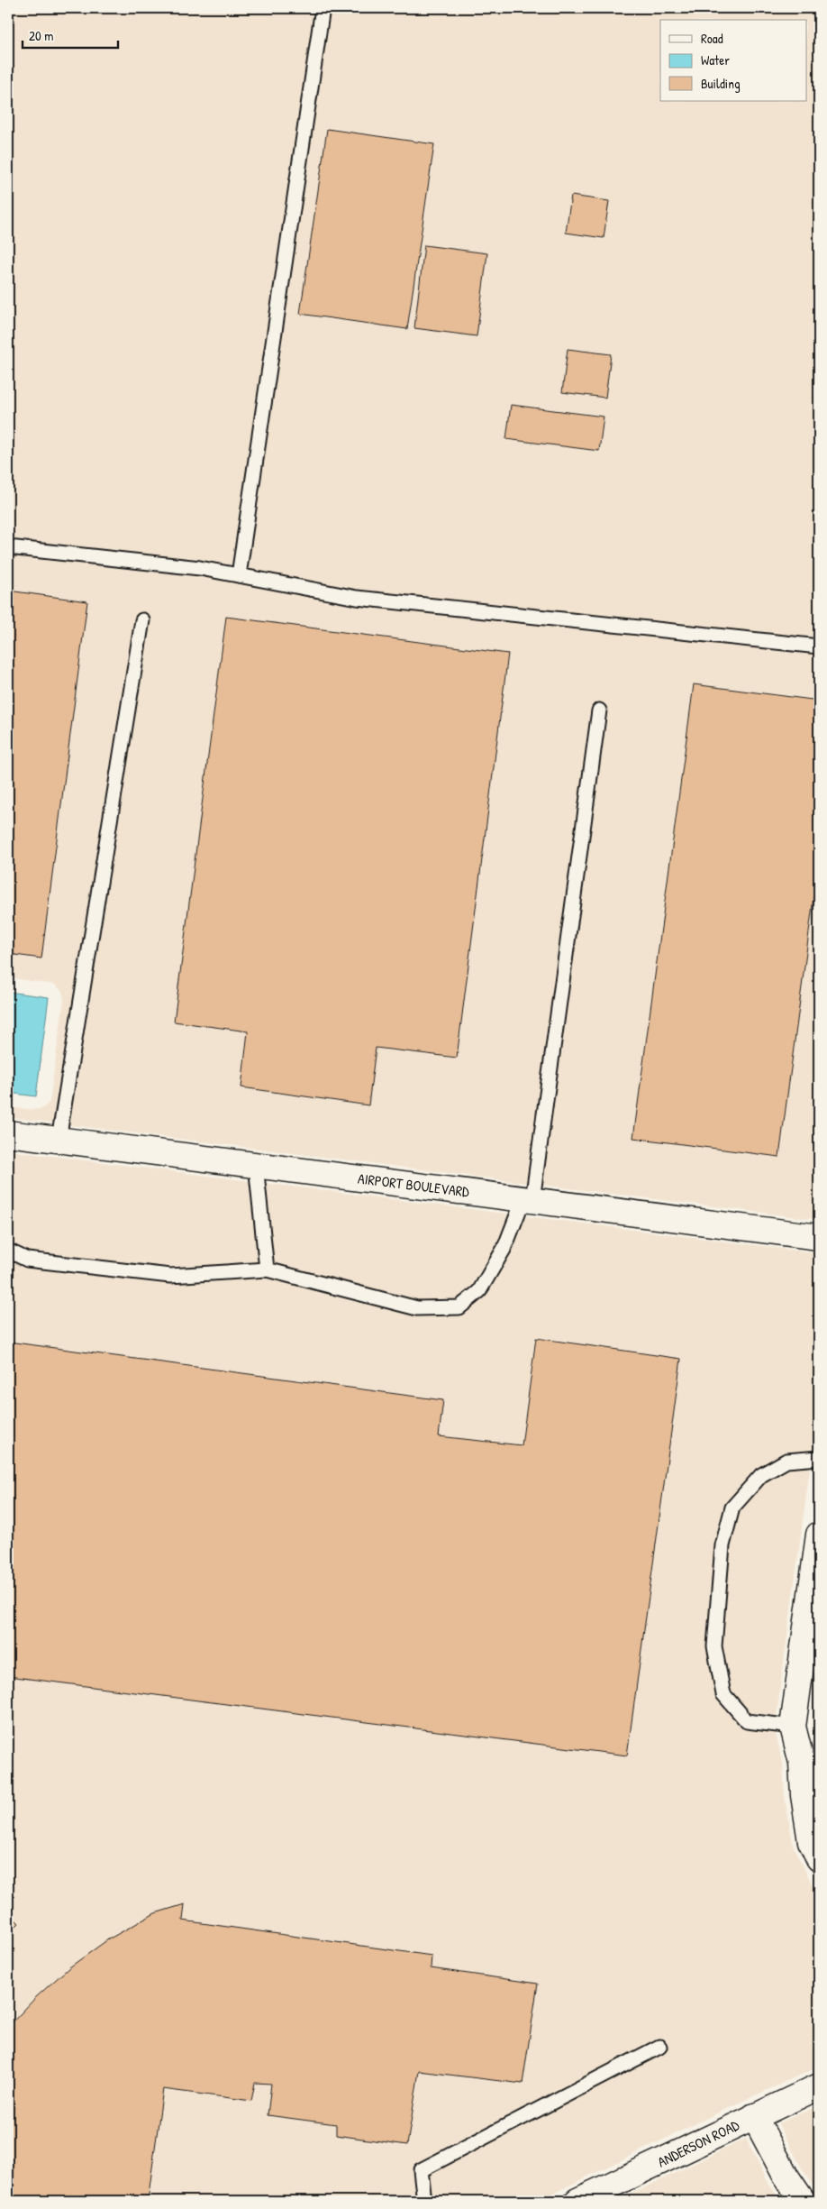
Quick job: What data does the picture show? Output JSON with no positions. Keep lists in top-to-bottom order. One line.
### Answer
{"streets":{"street":["AIRPORT BOULEVARD","ANDERSON ROAD"]},"legend":["Road","Water","Building"],"scale_bar":"20 m"}
